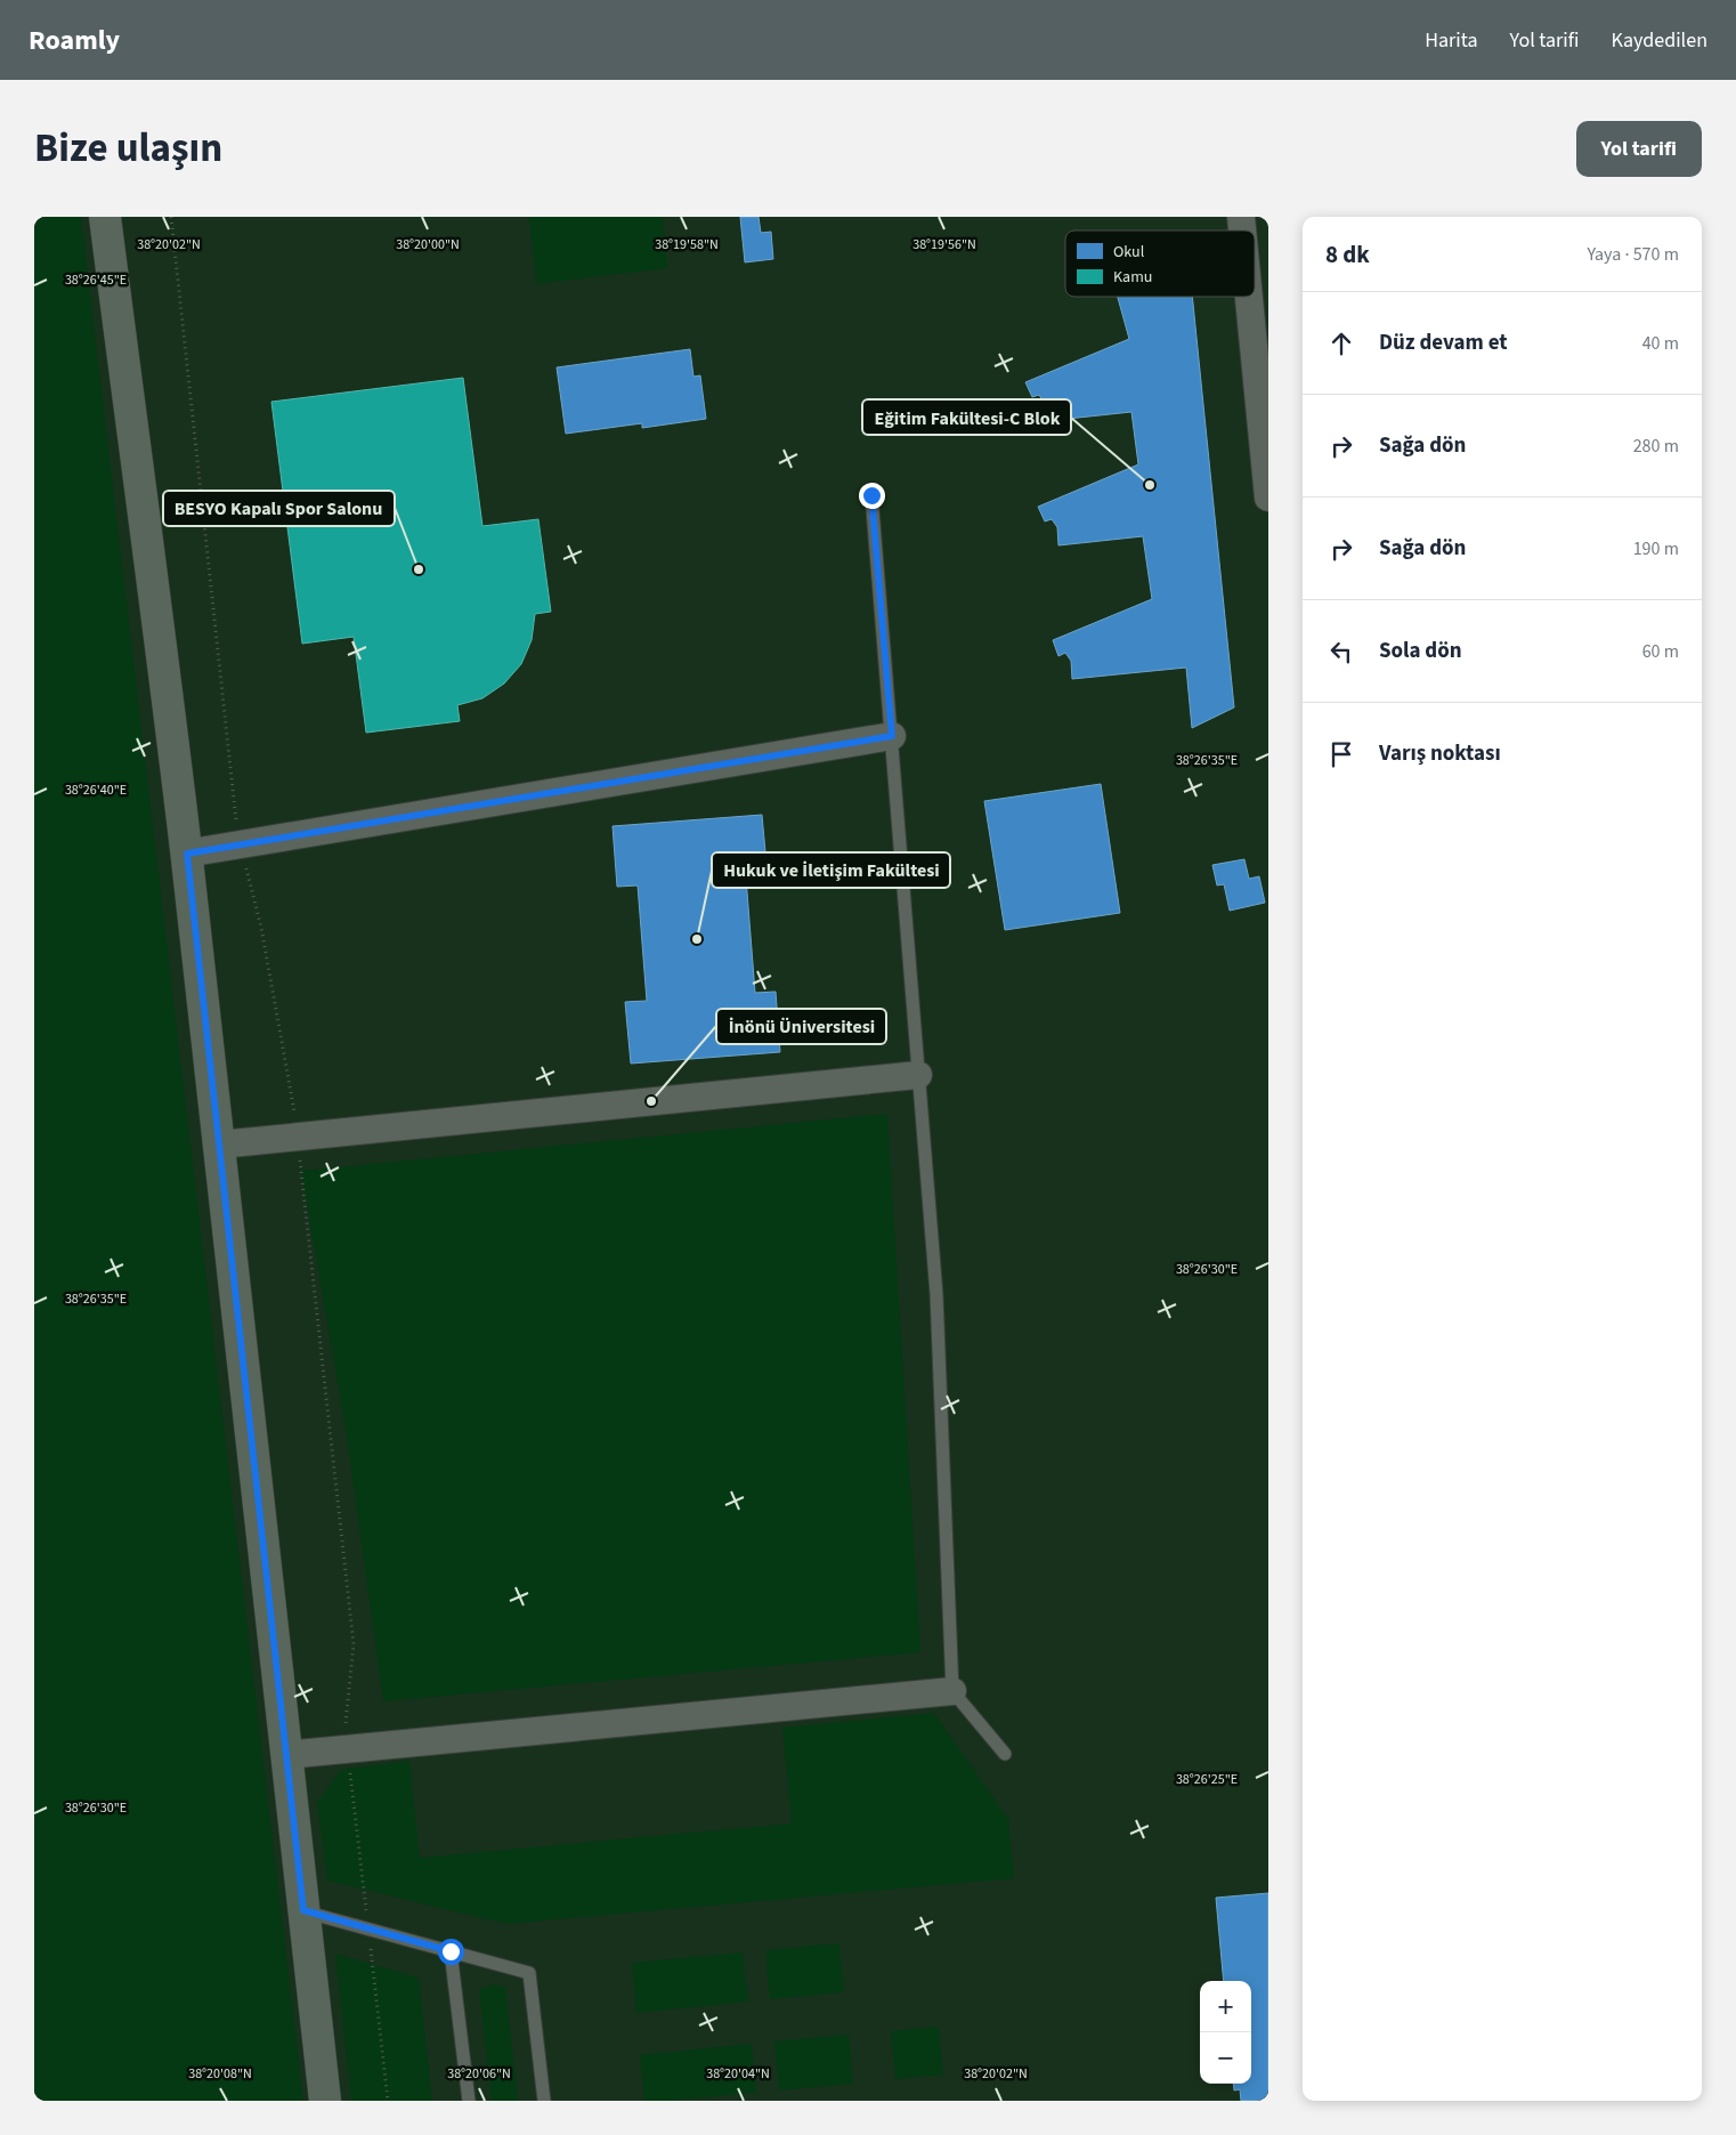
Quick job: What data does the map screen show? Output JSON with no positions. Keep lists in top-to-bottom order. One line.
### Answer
{"places":["Eğitim Fakültesi-C Blok","BESYO Kapalı Spor Salonu","Hukuk ve İletişim Fakültesi","İnönü Üniversitesi"],"legend":["Okul","Kamu"],"page":{"header":"Roamly","nav":["Harita","Yol tarifi","Kaydedilen"],"title":"Bize ulaşın","buttons":"Yol tarifi","heading":["8 dk","Yaya · 570 m"],"list":[["Düz devam et","40 m"],["Sağa dön","280 m"],["Sağa dön","190 m"],["Sola dön","60 m"],"Varış noktası"],"map_buttons":["+","−"]},"coordinates":["38°20'02\"N","38°20'00\"N","38°19'58\"N","38°19'56\"N","38°26'45\"E","38°26'35\"E","38°26'40\"E","38°26'30\"E","38°26'25\"E","38°20'08\"N","38°20'06\"N","38°20'04\"N"]}
